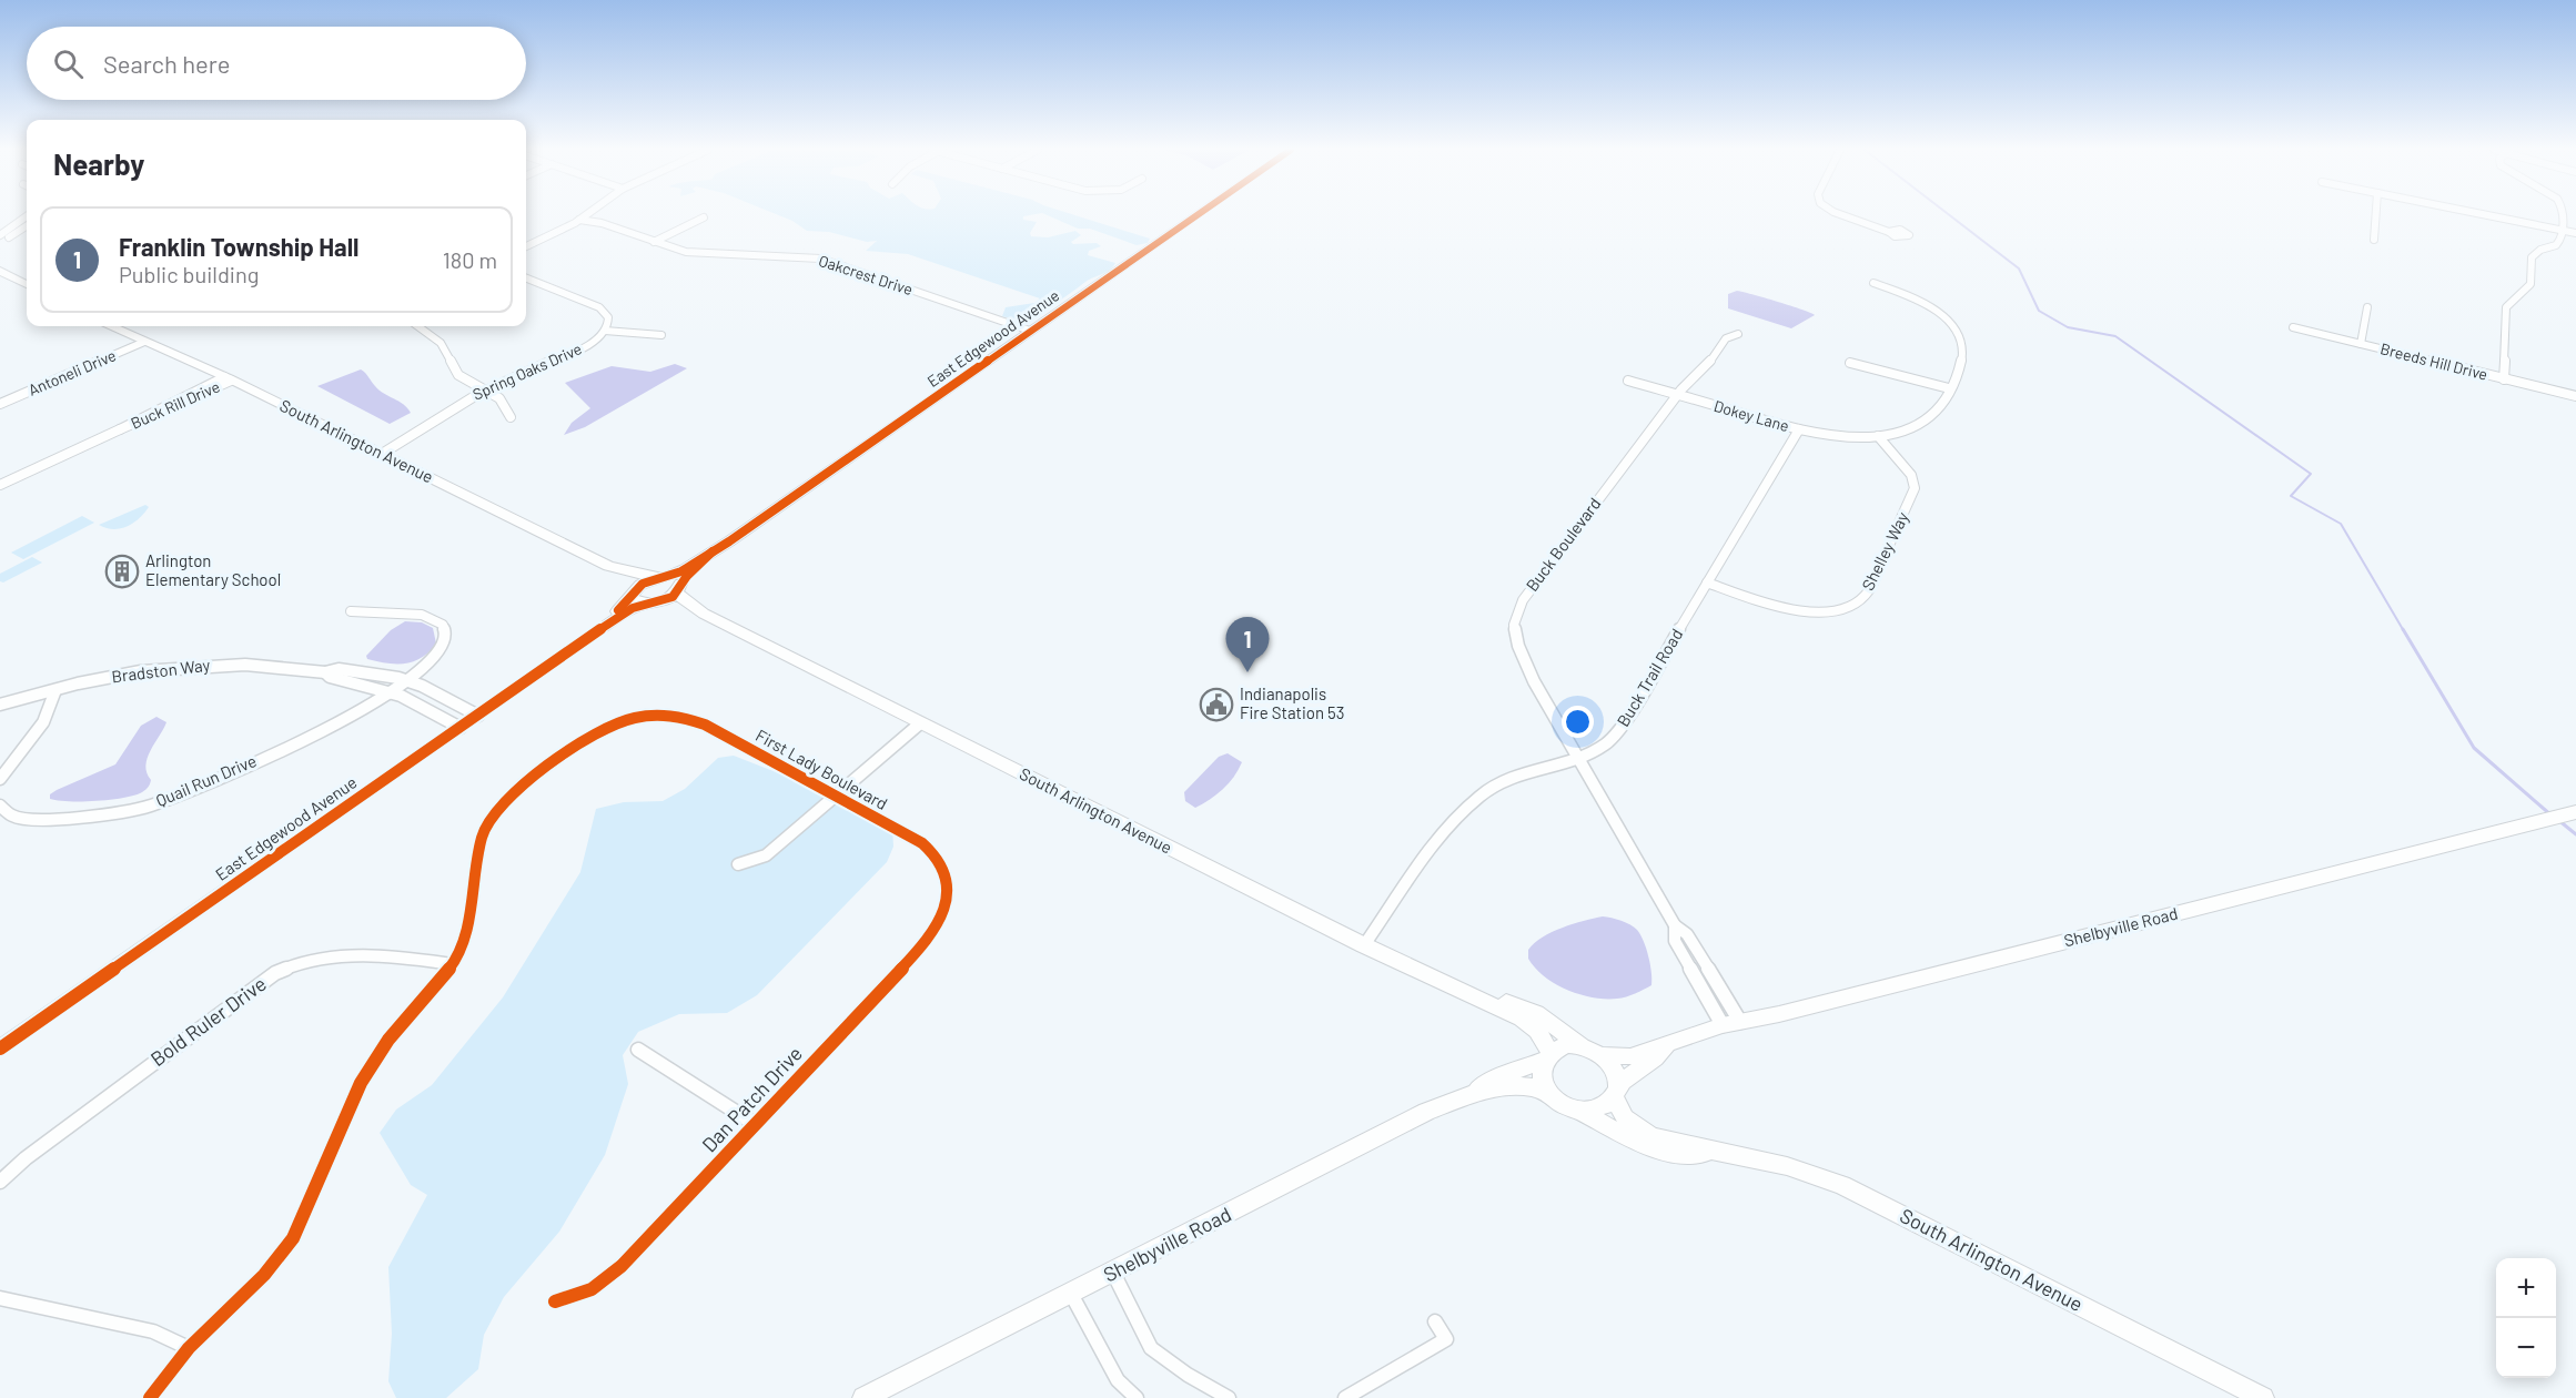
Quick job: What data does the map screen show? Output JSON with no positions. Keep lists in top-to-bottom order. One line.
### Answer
{"streets":{"main road":["East Edgewood Avenue","South Arlington Avenue","Shelbyville Road"],"street":["Oakcrest Drive","Breeds Hill Drive","Spring Oaks Drive","Antoneli Drive","Buck Rill Drive","Dokey Lane","Buck Boulevard","Shelley Way","Bradston Way","Buck Trail Road","First Lady Boulevard","Quail Run Drive","Bold Ruler Drive","Dan Patch Drive"]},"crossings":[["Oakcrest Drive","East Edgewood Avenue"],["East Edgewood Avenue","South Arlington Avenue"],["East Edgewood Avenue","Bradston Way"],["Spring Oaks Drive","South Arlington Avenue"],["Antoneli Drive","South Arlington Avenue"],["Buck Rill Drive","South Arlington Avenue"],["Dokey Lane","Buck Boulevard"],["Dokey Lane","Shelley Way"],["Dokey Lane","Buck Trail Road"],["South Arlington Avenue","Buck Trail Road"],["Buck Boulevard","Buck Trail Road"],["Buck Boulevard","Shelbyville Road"],["Shelley Way","Buck Trail Road"],["Bradston Way","Quail Run Drive"],["First Lady Boulevard","Bold Ruler Drive"],["First Lady Boulevard","Dan Patch Drive"]],"places":{"building":["Arlington Elementary School"],"public building":["Indianapolis Fire Station 53"]},"page":{"search":"Search here","heading":"Nearby","list":[{"mark":"1","name":"Franklin Township Hall","note":"Public building","value":"180 m"}],"pins":"1","map_buttons":["+","−"]}}
